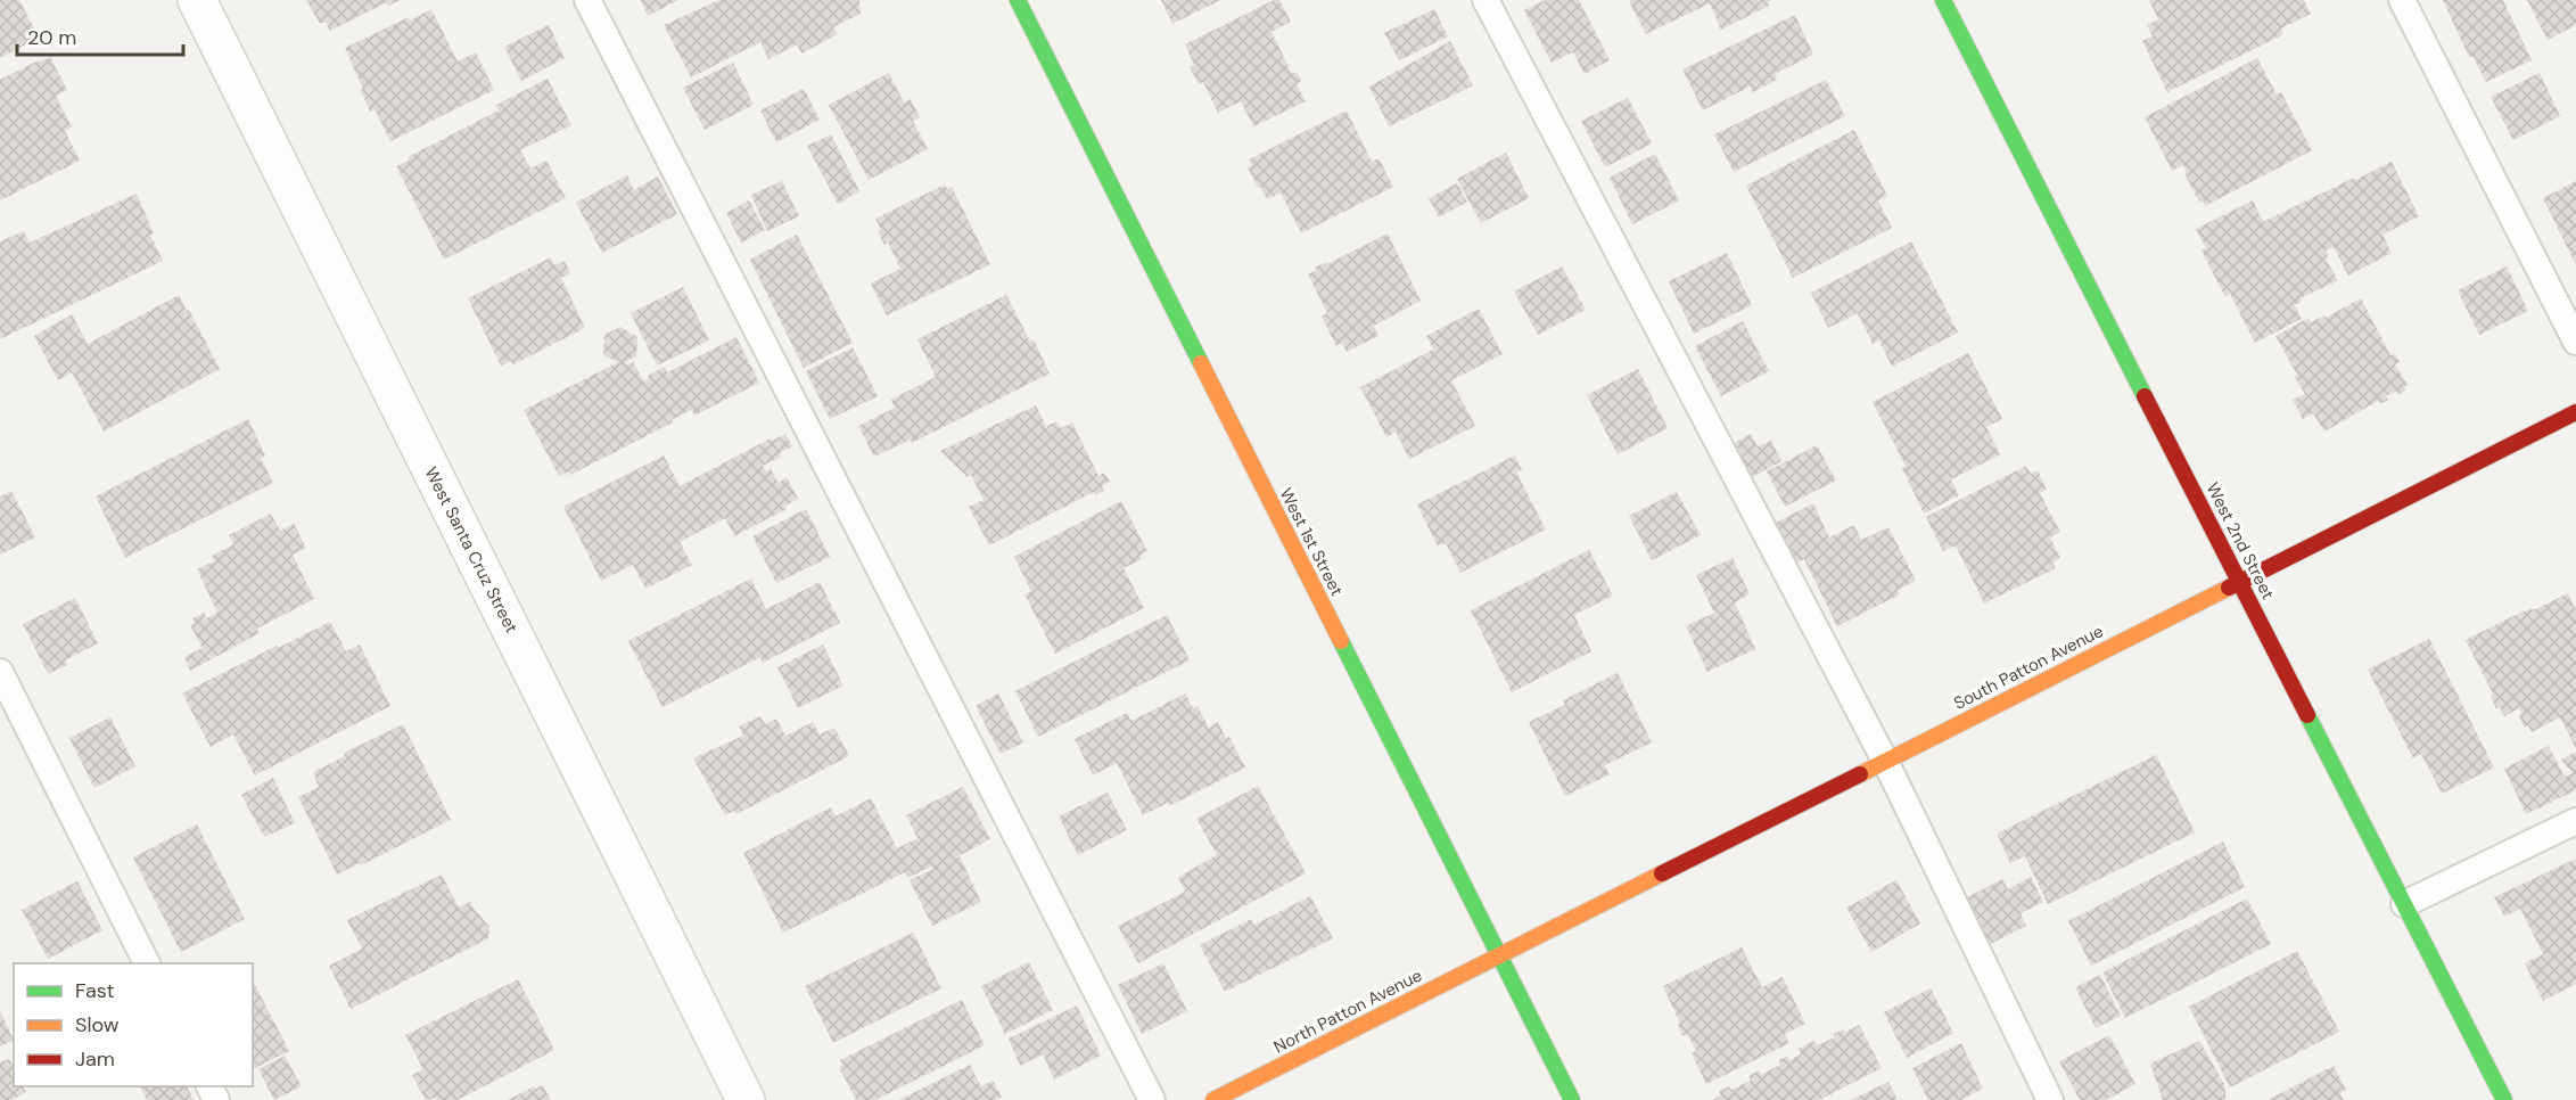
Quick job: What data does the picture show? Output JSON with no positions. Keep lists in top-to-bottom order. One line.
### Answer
{"streets":{"street":["West 2nd Street","West 1st Street","West Santa Cruz Street","South Patton Avenue","North Patton Avenue"]},"crossings":[["West 2nd Street","South Patton Avenue"],["West 1st Street","South Patton Avenue"],["West 1st Street","North Patton Avenue"],["South Patton Avenue","North Patton Avenue"]],"legend":["Fast","Slow","Jam"],"scale_bar":"20 m"}
